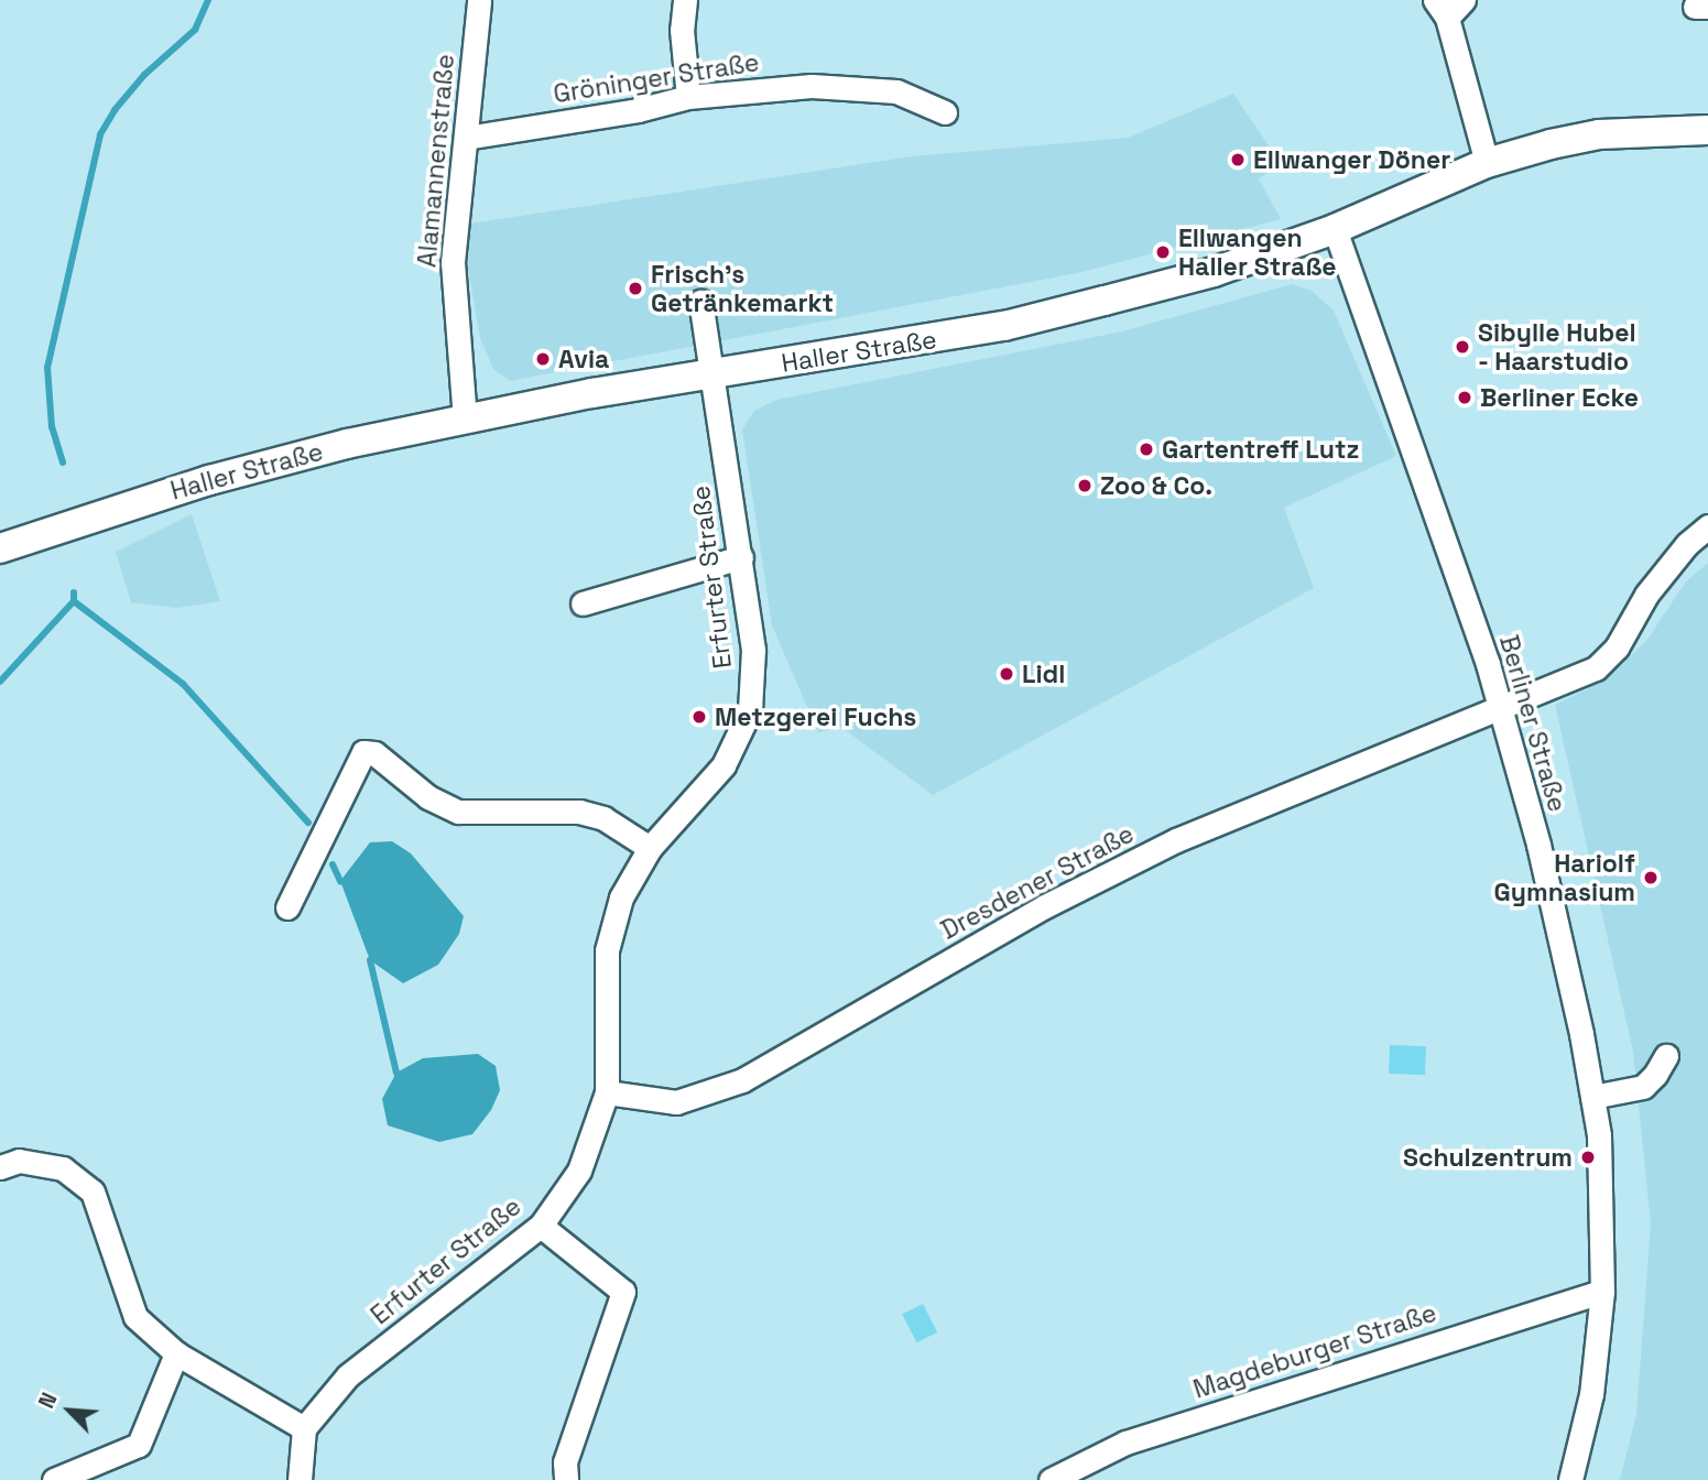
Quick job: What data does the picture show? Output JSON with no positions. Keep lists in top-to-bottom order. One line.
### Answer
{"streets":{"main road":["Haller Straße"],"street":["Gröninger Straße","Alamannenstraße","Erfurter Straße","Berliner Straße","Dresdener Straße","Magdeburger Straße"]},"crossings":[["Gröninger Straße","Alamannenstraße"],["Alamannenstraße","Haller Straße"],["Haller Straße","Erfurter Straße"],["Haller Straße","Berliner Straße"],["Erfurter Straße","Dresdener Straße"],["Berliner Straße","Dresdener Straße"],["Berliner Straße","Magdeburger Straße"]],"places":["Ellwanger Döner","Ellwangen Haller Straße","Frisch's Getränkemarkt","Sibylle Hubel - Haarstudio","Avia","Berliner Ecke","Gartentreff Lutz","Zoo & Co.","Lidl","Metzgerei Fuchs","Hariolf Gymnasium","Schulzentrum"],"north":"top left"}
